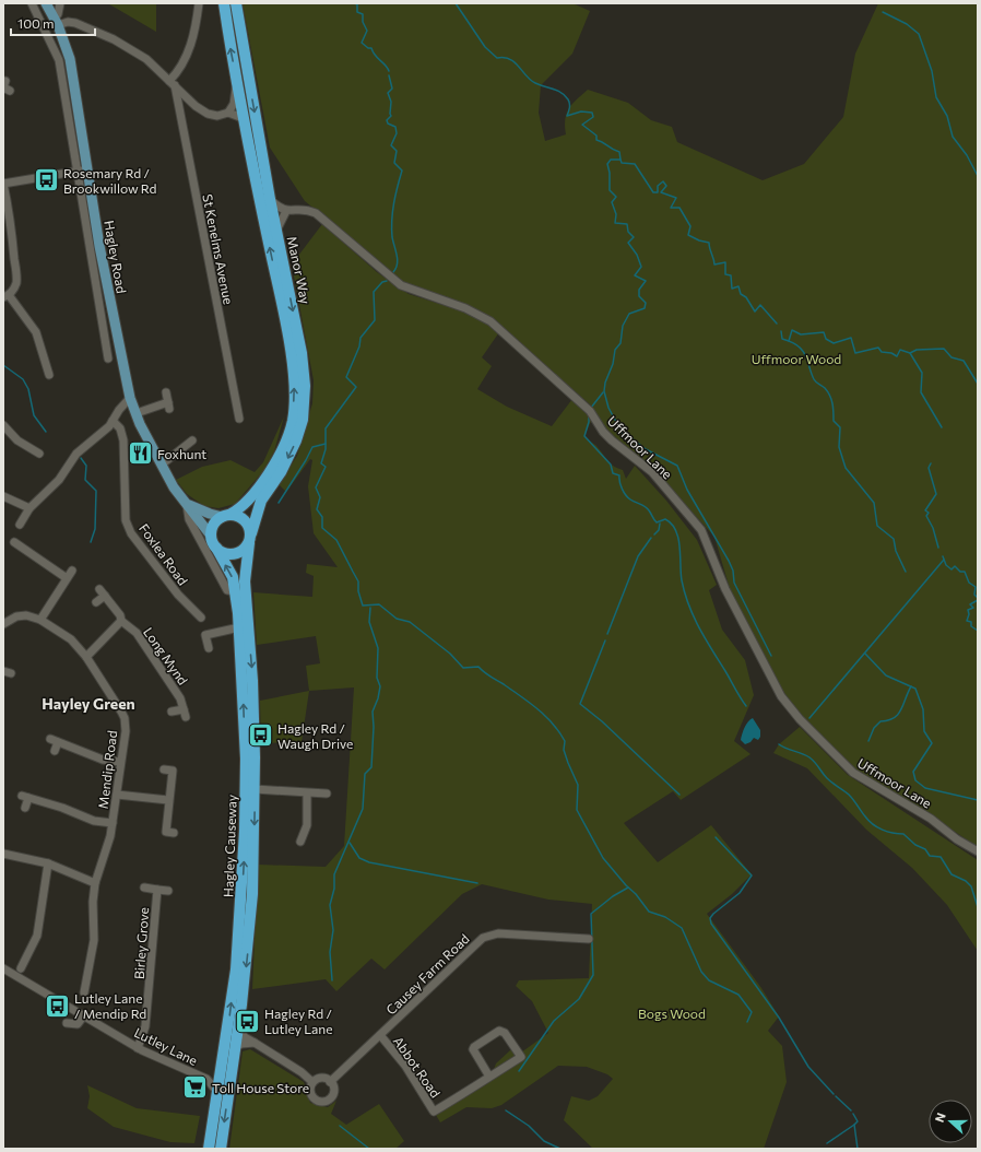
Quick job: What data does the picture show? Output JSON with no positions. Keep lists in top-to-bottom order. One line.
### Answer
{"streets":{"highway":["Manor Way","Hagley Causeway"],"main road":["Hagley Road"],"street":["St Kenelms Avenue","Uffmoor Lane","Foxlea Road","Long Mynd","Mendip Road","Birley Grove","Causey Farm Road","Lutley Lane","Abbot Road"]},"crossings":[["Hagley Road","Manor Way"],["Hagley Road","Hagley Causeway"],["Manor Way","Hagley Causeway"],["Hagley Causeway","Lutley Lane"],["Birley Grove","Lutley Lane"],["Causey Farm Road","Abbot Road"]],"districts":["Hayley Green"],"parks":["Uffmoor Wood","Bogs Wood"],"places":{"bus stop":["Rosemary Rd / Brookwillow Rd","Hagley Rd / Waugh Drive","Lutley Lane / Mendip Rd","Hagley Rd / Lutley Lane"],"restaurant":["Foxhunt"],"supermarket":["Toll House Store"]},"scale_bar":"100 m","north":"left"}
